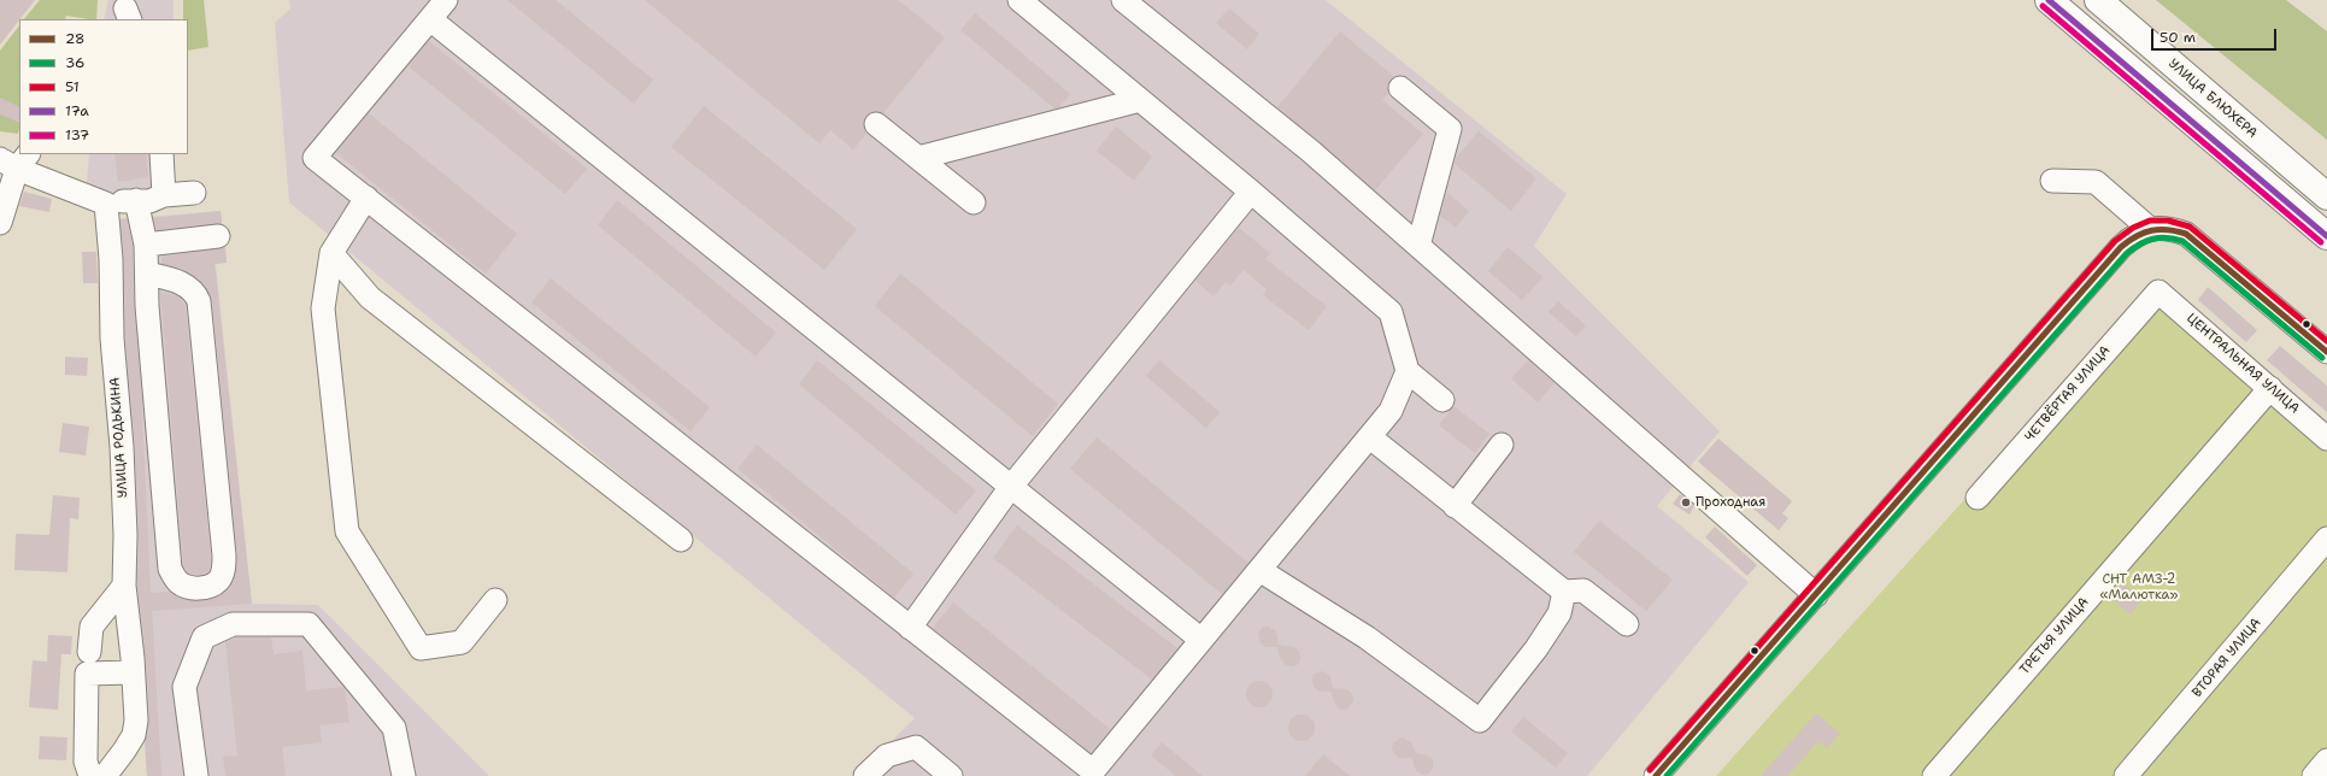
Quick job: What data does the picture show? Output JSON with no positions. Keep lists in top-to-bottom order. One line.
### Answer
{"streets":{"main road":["УЛИЦА БЛЮХЕРА"],"street":["ЦЕНТРАЛЬНАЯ УЛИЦА","ЧЕТВЁРТАЯ УЛИЦА","УЛИЦА РОДЬКИНА","ТРЕТЬЯ УЛИЦА","ВТОРАЯ УЛИЦА"]},"crossings":[["ЦЕНТРАЛЬНАЯ УЛИЦА","ЧЕТВЁРТАЯ УЛИЦА"],["ЦЕНТРАЛЬНАЯ УЛИЦА","ТРЕТЬЯ УЛИЦА"]],"parks":["СНТ АМЗ-2 «Малютка»"],"places":["Проходная"],"lines":["transit line 17a","transit line 137","transit line 51","transit line 28","transit line 36"],"legend":["28","36","51","17a","137"],"scale_bar":"50 m"}
